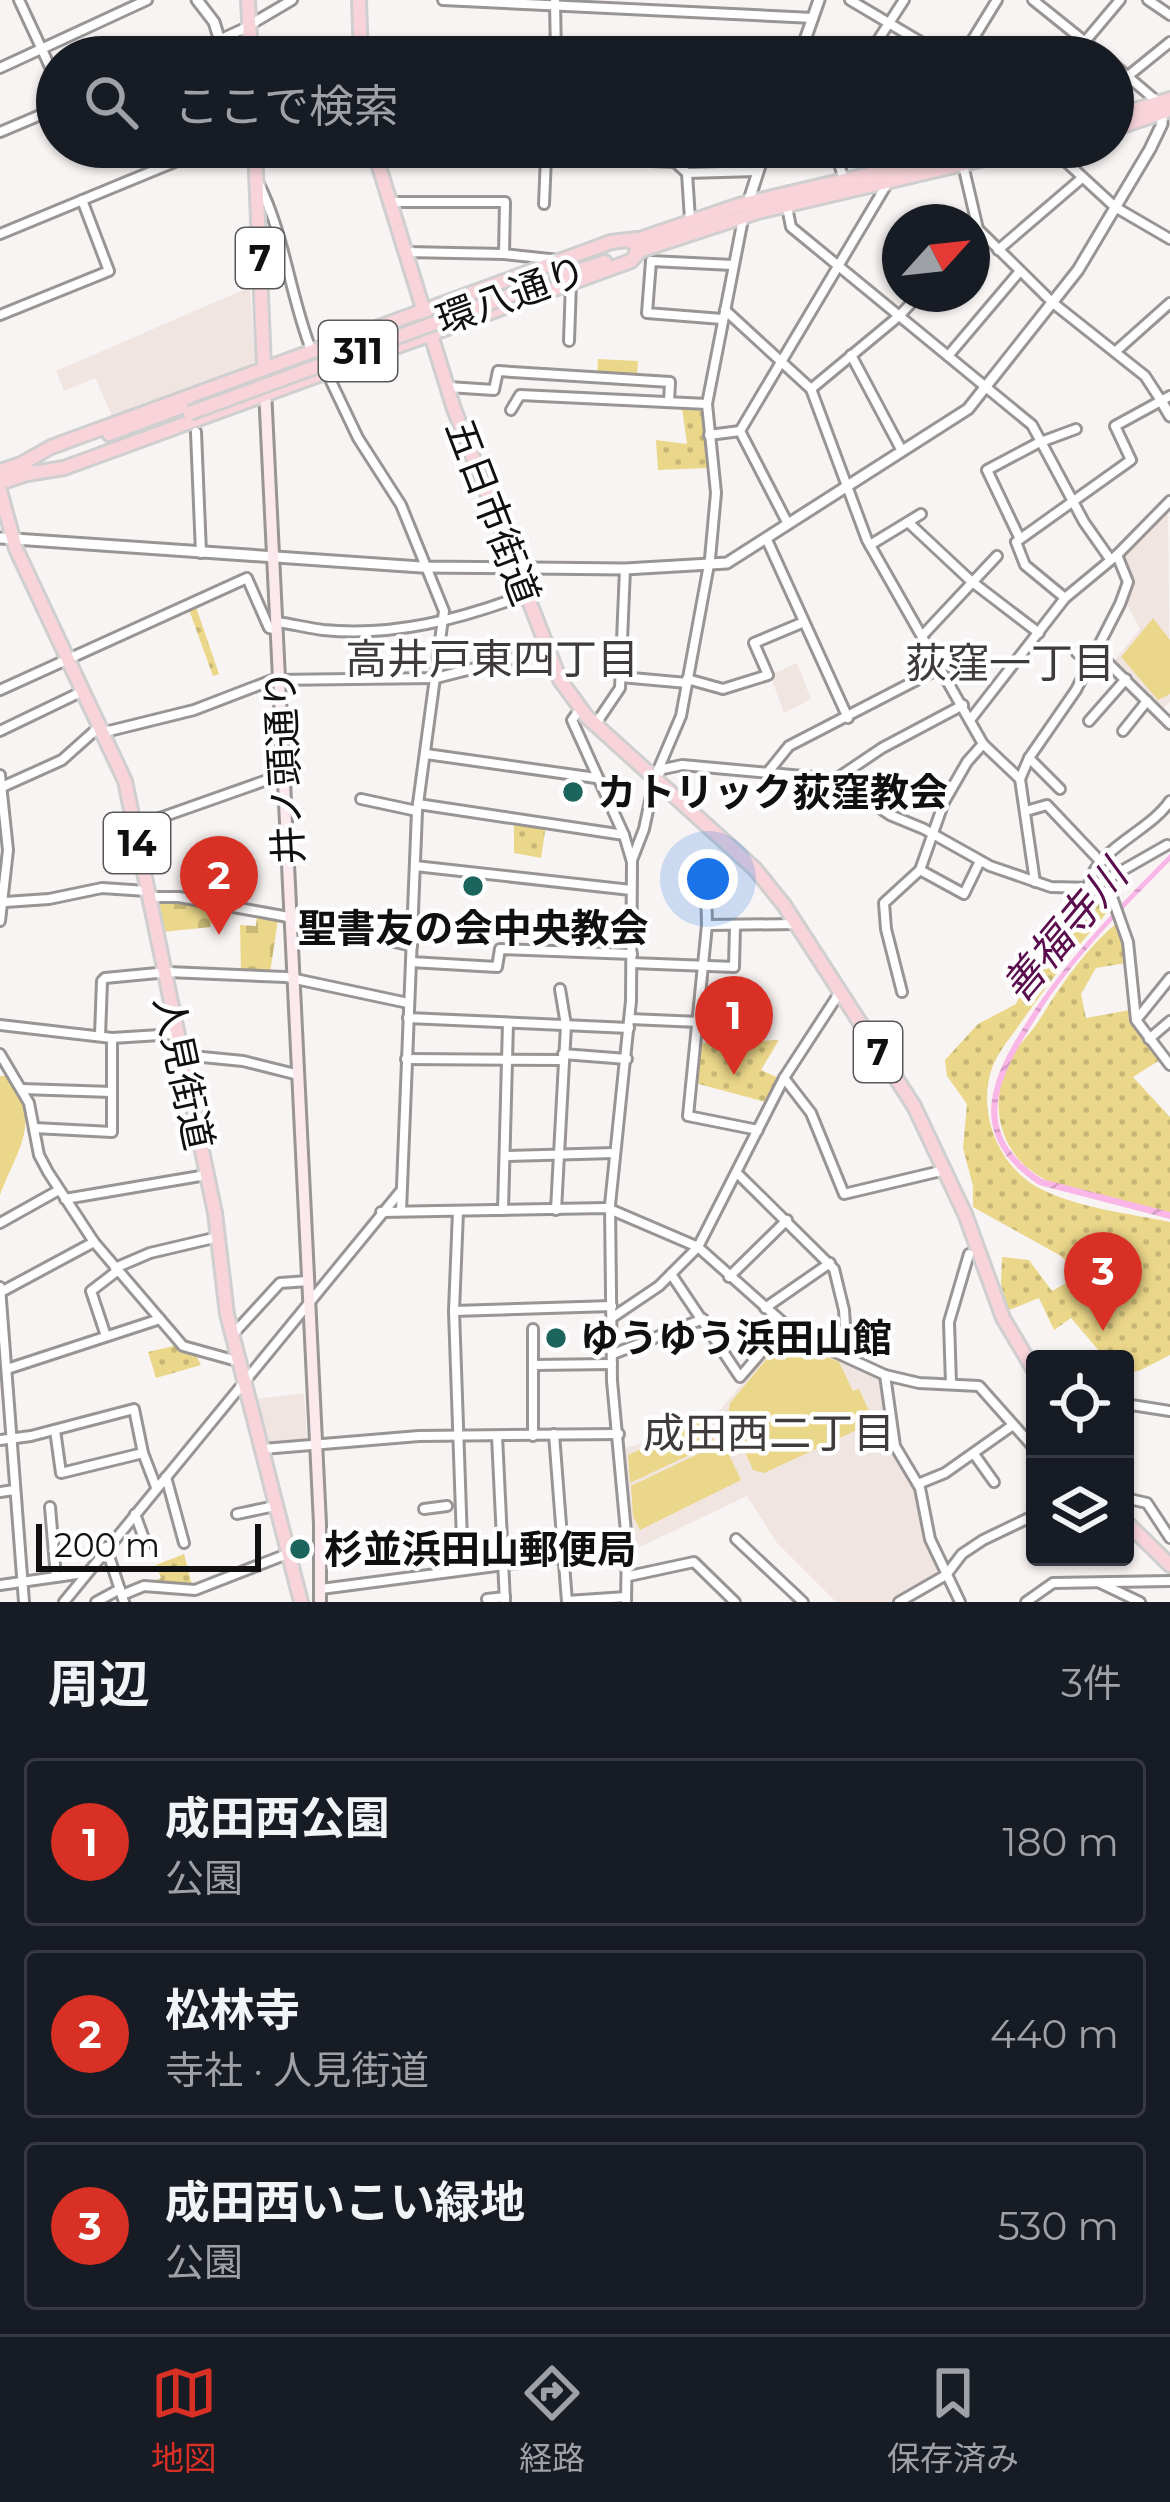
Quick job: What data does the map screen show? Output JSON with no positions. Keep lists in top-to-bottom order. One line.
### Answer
{"streets":{"main road":["7","環八通り","311","五日市街道","井ノ頭通り","14","人見街道"]},"crossings":[["環八通り","人見街道"]],"districts":["高井戸東四丁目","荻窪一丁目","成田西二丁目"],"water":["善福寺川"],"places":["カトリック荻窪教会","聖書友の会中央教会","ゆうゆう浜田山館","杉並浜田山郵便局"],"scale_bar":"200 m","north":"top right","page":{"search":"ここで検索","pins":["2","1","3"],"scale":"200 m","heading":["周辺","3件"],"list":[{"mark":"1","name":"成田西公園","note":"公園","value":"180 m"},{"mark":"2","name":"松林寺","note":"寺社 · 人見街道","value":"440 m"},{"mark":"3","name":"成田西いこい緑地","note":"公園","value":"530 m"}],"nav":["地図","経路","保存済み"]}}
